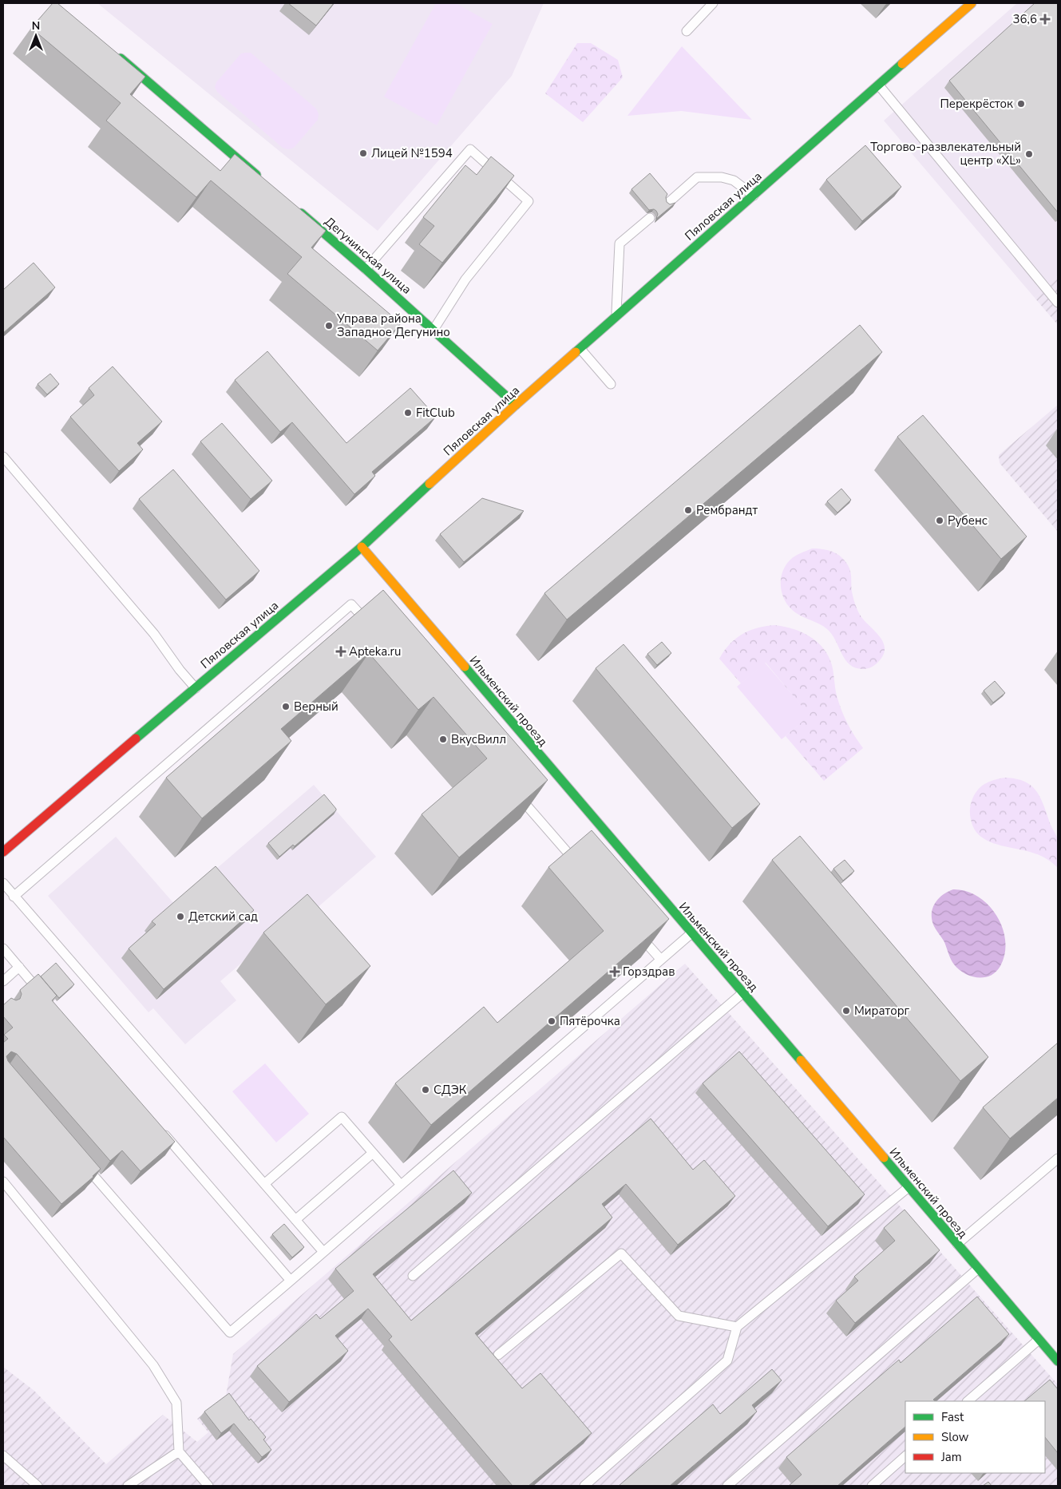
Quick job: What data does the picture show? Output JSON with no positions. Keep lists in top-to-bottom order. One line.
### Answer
{"streets":{"street":["Пяловская улица","Дегунинская улица","Ильменский проезд"]},"crossings":[["Пяловская улица","Дегунинская улица"],["Пяловская улица","Ильменский проезд"]],"places":{"health":["36,6","Apteka.ru","Горздрав"],"other":["Перекрёсток","Лицей №1594","Торгово-развлекательный центр «XL»","Управа района Западное Дегунино","FitClub","Рембрандт","Рубенс","Верный","ВкусВилл","Детский сад","Мираторг","Пятёрочка","СДЭК"]},"legend":["Fast","Slow","Jam"],"north":"top"}
